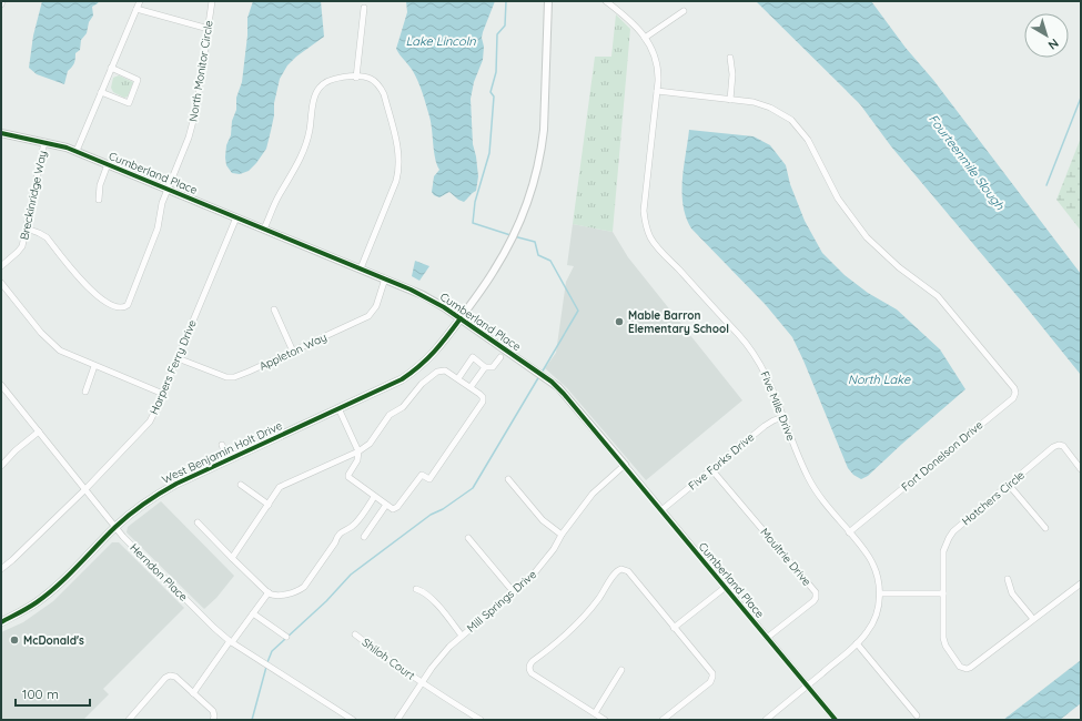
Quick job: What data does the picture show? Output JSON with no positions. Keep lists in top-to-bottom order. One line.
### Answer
{"streets":{"main road":["West Benjamin Holt Drive"],"street":["North Monitor Circle","Cumberland Place","Breckinridge Way","Appleton Way","Harpers Ferry Drive","Five Mile Drive","Fort Donelson Drive","Five Forks Drive","Hatchers Circle","Moultrie Drive","Herndon Place","Mill Springs Drive","Shiloh Court"]},"crossings":[["North Monitor Circle","Cumberland Place"],["North Monitor Circle","Breckinridge Way"],["Cumberland Place","Breckinridge Way"],["Cumberland Place","Appleton Way"],["Cumberland Place","Harpers Ferry Drive"],["Cumberland Place","Five Mile Drive"],["Cumberland Place","West Benjamin Holt Drive"],["Cumberland Place","Five Forks Drive"],["Cumberland Place","Moultrie Drive"],["Cumberland Place","Mill Springs Drive"],["Appleton Way","Harpers Ferry Drive"],["Harpers Ferry Drive","Herndon Place"],["Five Mile Drive","Fort Donelson Drive"],["Five Mile Drive","Five Forks Drive"],["West Benjamin Holt Drive","Herndon Place"],["Five Forks Drive","Moultrie Drive"],["Mill Springs Drive","Shiloh Court"]],"water":["Lake Lincoln","Fourteenmile Slough","North Lake"],"places":["Mable Barron Elementary School","McDonald's"],"scale_bar":"100 m","north":"bottom right"}
